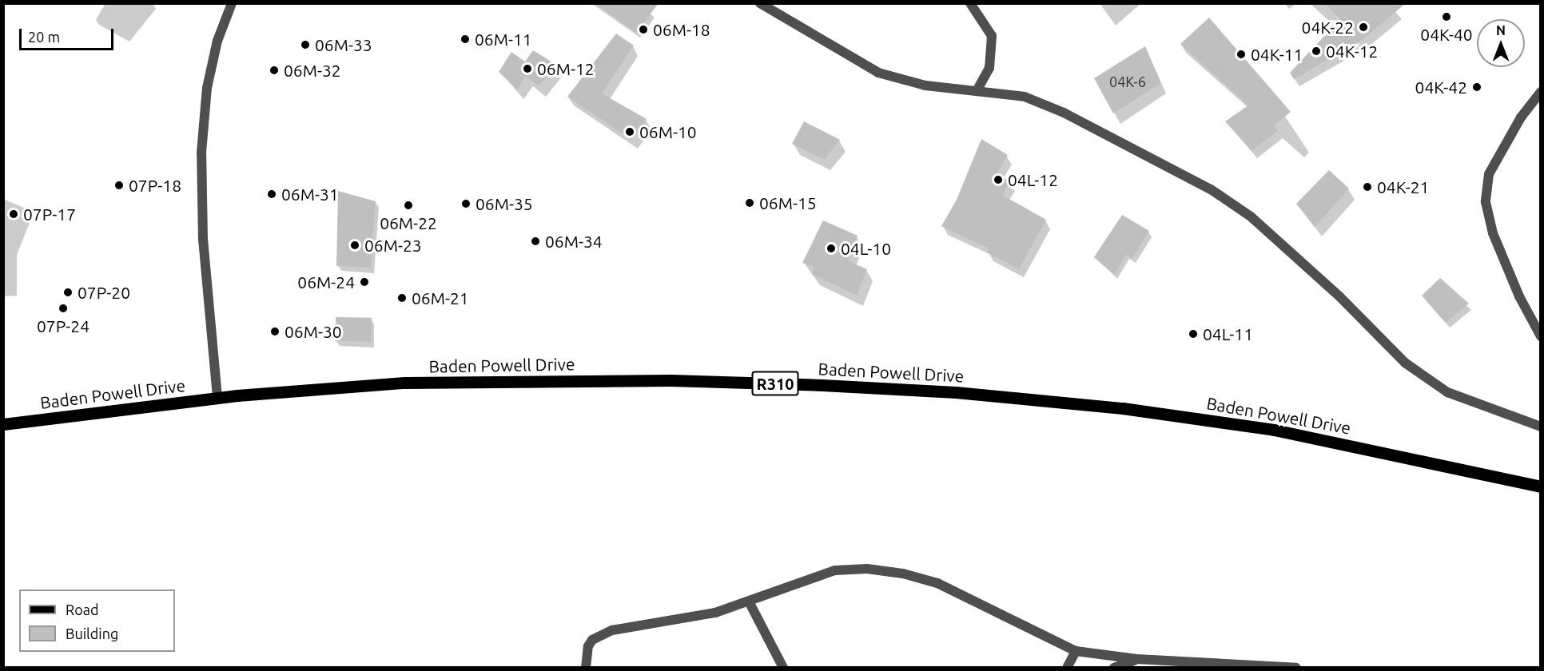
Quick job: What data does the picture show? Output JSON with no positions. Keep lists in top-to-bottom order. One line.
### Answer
{"streets":{"main road":["Baden Powell Drive","R310"]},"places":["04K-40","04K-22","06M-18","06M-11","06M-33","04K-12","04K-11","06M-12","06M-32","04K-42","06M-10","04L-12","07P-18","04K-21","06M-31","06M-15","06M-35","06M-22","07P-17","06M-34","06M-23","04L-10","06M-24","07P-20","06M-21","07P-24","06M-30","04L-11"],"house_numbers":["04K-6"],"legend":["Road","Building"],"scale_bar":"20 m","north":"top"}
